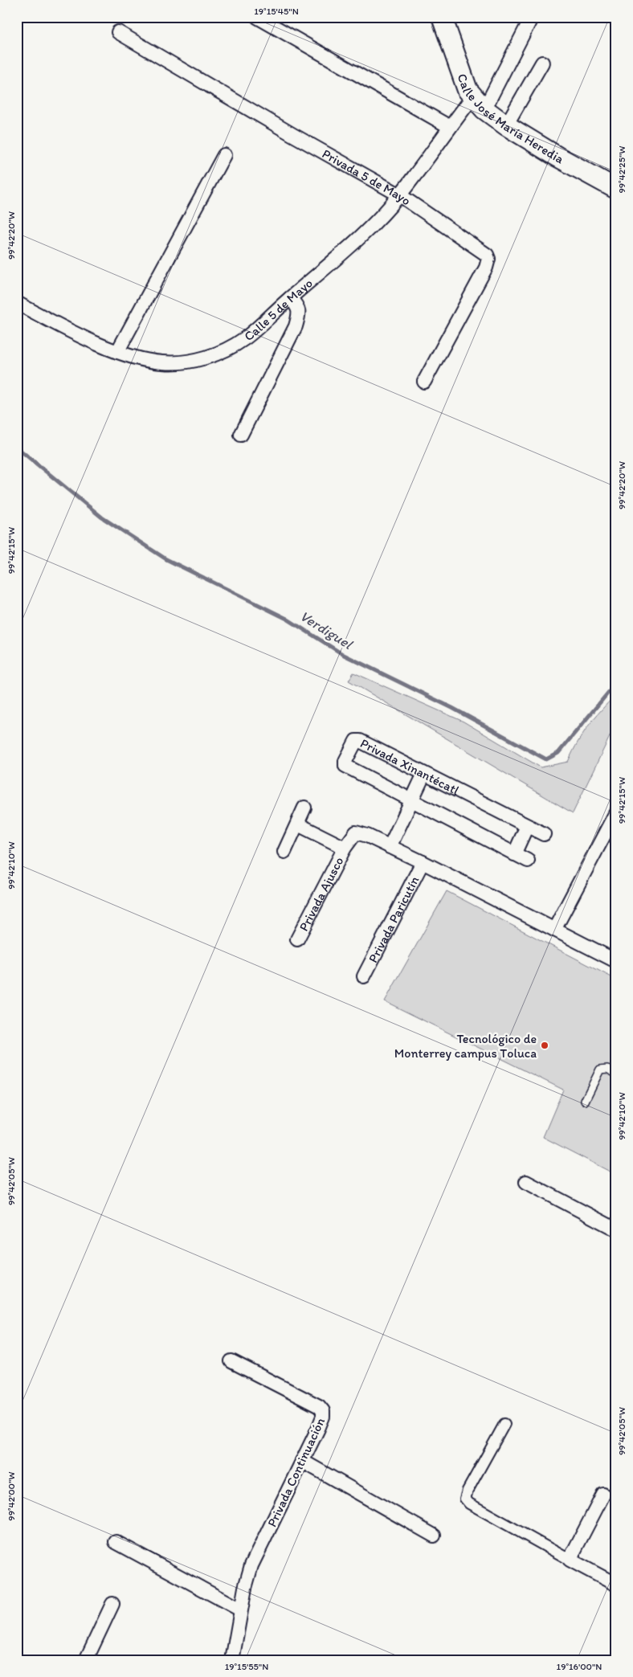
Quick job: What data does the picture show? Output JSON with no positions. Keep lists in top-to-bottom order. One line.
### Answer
{"streets":{"main road":["Calle José María Heredia"],"street":["Privada 5 de Mayo","Calle 5 de Mayo","Privada Xinantécatl","Privada Ajusco","Privada Paricutín","Privada Continuación"]},"crossings":[["Calle José María Heredia","Calle 5 de Mayo"],["Privada 5 de Mayo","Calle 5 de Mayo"],["Privada Ajusco","Privada Paricutín"]],"water":["Verdiguel"],"places":["Tecnológico de Monterrey campus Toluca"],"coordinates":["19°15'45\"N","99°42'25\"W","99°42'20\"W","99°42'15\"W","99°42'10\"W","99°42'05\"W","99°42'00\"W","19°15'55\"N","19°16'00\"N"]}
